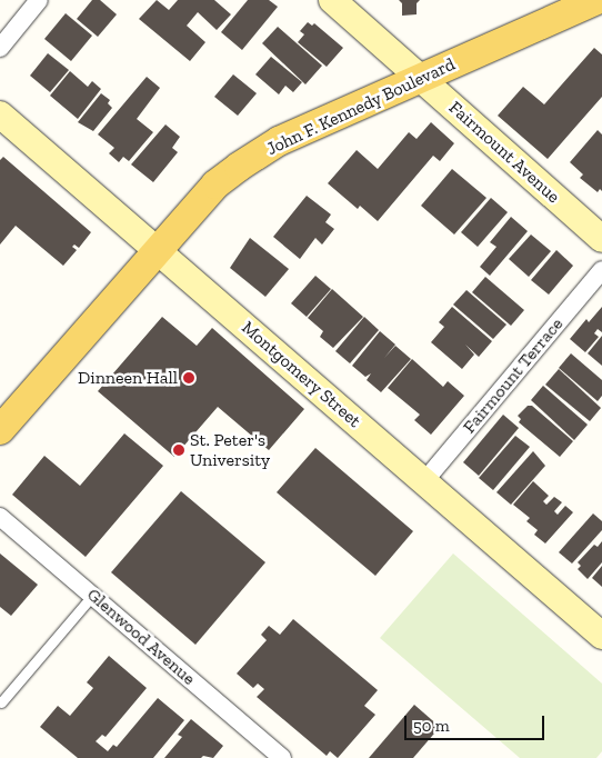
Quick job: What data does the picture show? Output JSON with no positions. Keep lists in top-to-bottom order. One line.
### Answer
{"streets":{"main road":["John F. Kennedy Boulevard","Fairmount Avenue","Montgomery Street"],"street":["Fairmount Terrace","Glenwood Avenue"]},"crossings":[["John F. Kennedy Boulevard","Fairmount Avenue"],["John F. Kennedy Boulevard","Montgomery Street"],["Montgomery Street","Fairmount Terrace"]],"places":["Dinneen Hall","St. Peter's University"],"scale_bar":"50 m"}
